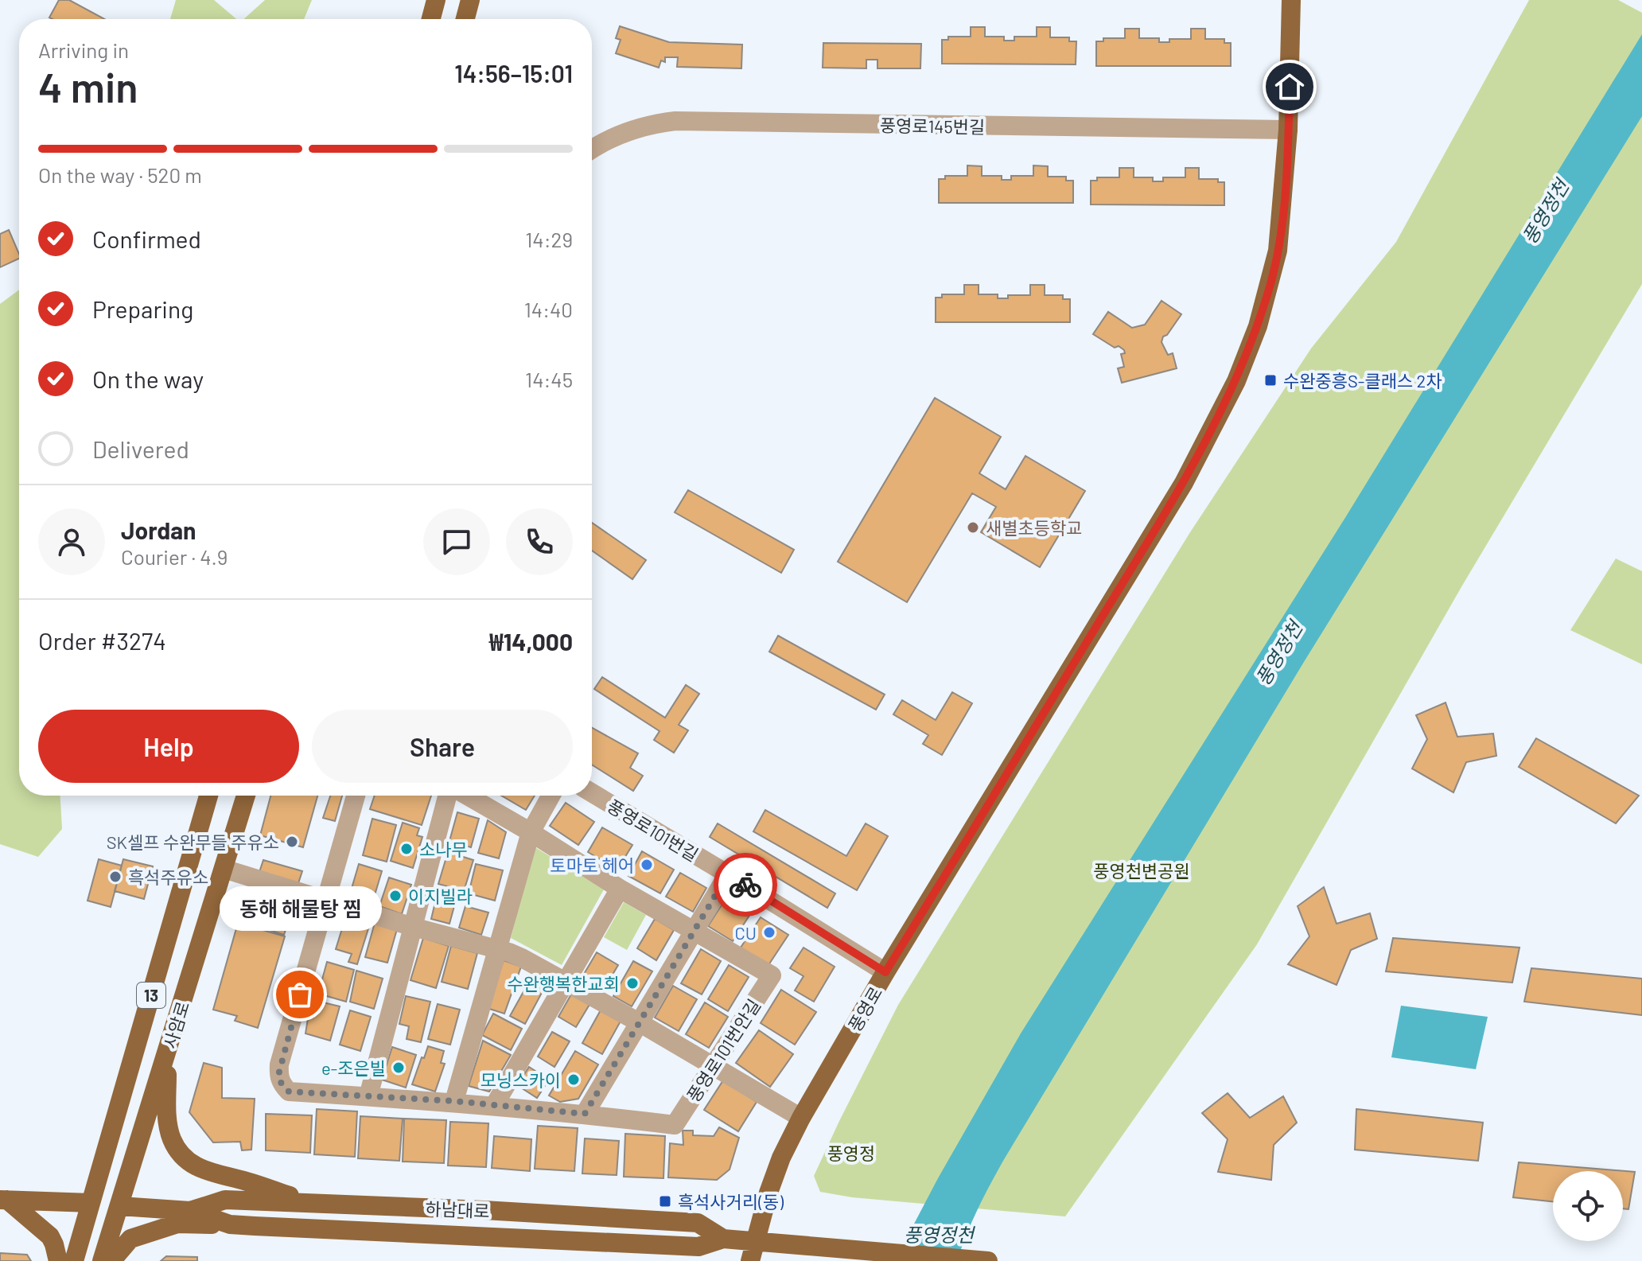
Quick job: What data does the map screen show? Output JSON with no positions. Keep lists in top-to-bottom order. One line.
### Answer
{"streets":{"main road":["13","풍영로","사암로","하남대로"],"street":["풍영로145번길","풍영로101번길","풍영로101번안길"]},"crossings":[["풍영로145번길","풍영로"],["풍영로101번길","풍영로"],["풍영로","하남대로"],["사암로","하남대로"]],"water":["풍영정천"],"parks":["풍영천변공원","풍영정"],"places":{"transit":["수완중흥S-클래스 2차","흑석사거리(동)"],"other":["새별초등학교","SK셀프 수완무들 주유소","소나무","토마토 헤어","흑석주유소","이지빌라","CU","수완행복한교회","동해 해물탕 찜","e-조은빌","모닝스카이"]},"page":{"heading":["4 min","Arriving in","14:56–15:01"],"panel":["Jordan","Courier · 4.9","Order #3274","₩14,000"],"bar":"On the way · 520 m","list":[["Confirmed","14:29"],["Preparing","14:40"],["On the way","14:45"],"Delivered"],"buttons":["Help","Share"],"bubble":"동해 해물탕 찜"}}
